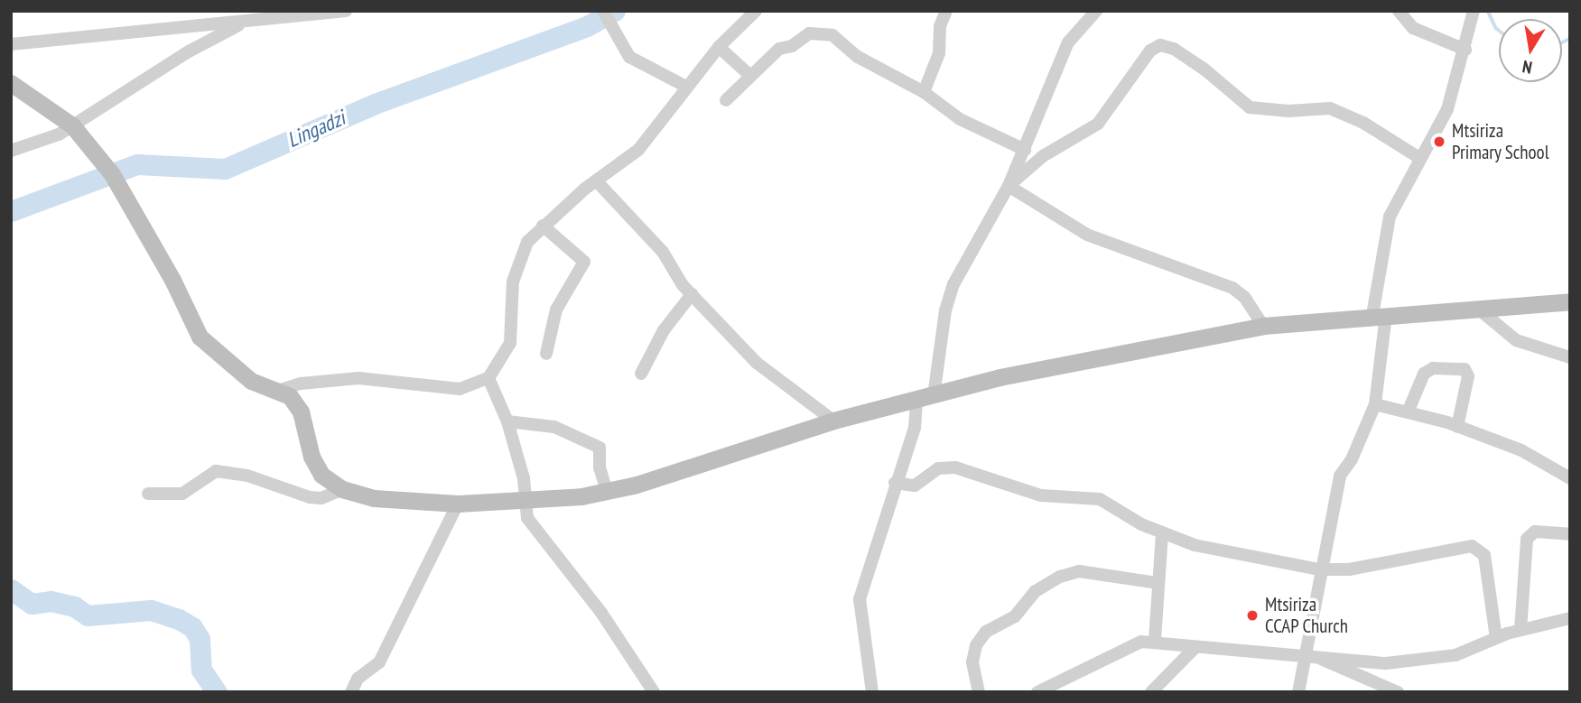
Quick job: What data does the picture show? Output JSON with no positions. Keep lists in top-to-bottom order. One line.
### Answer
{"water":["Lingadzi"],"places":["Mtsiriza Primary School","Mtsiriza CCAP Church"],"north":"bottom"}
